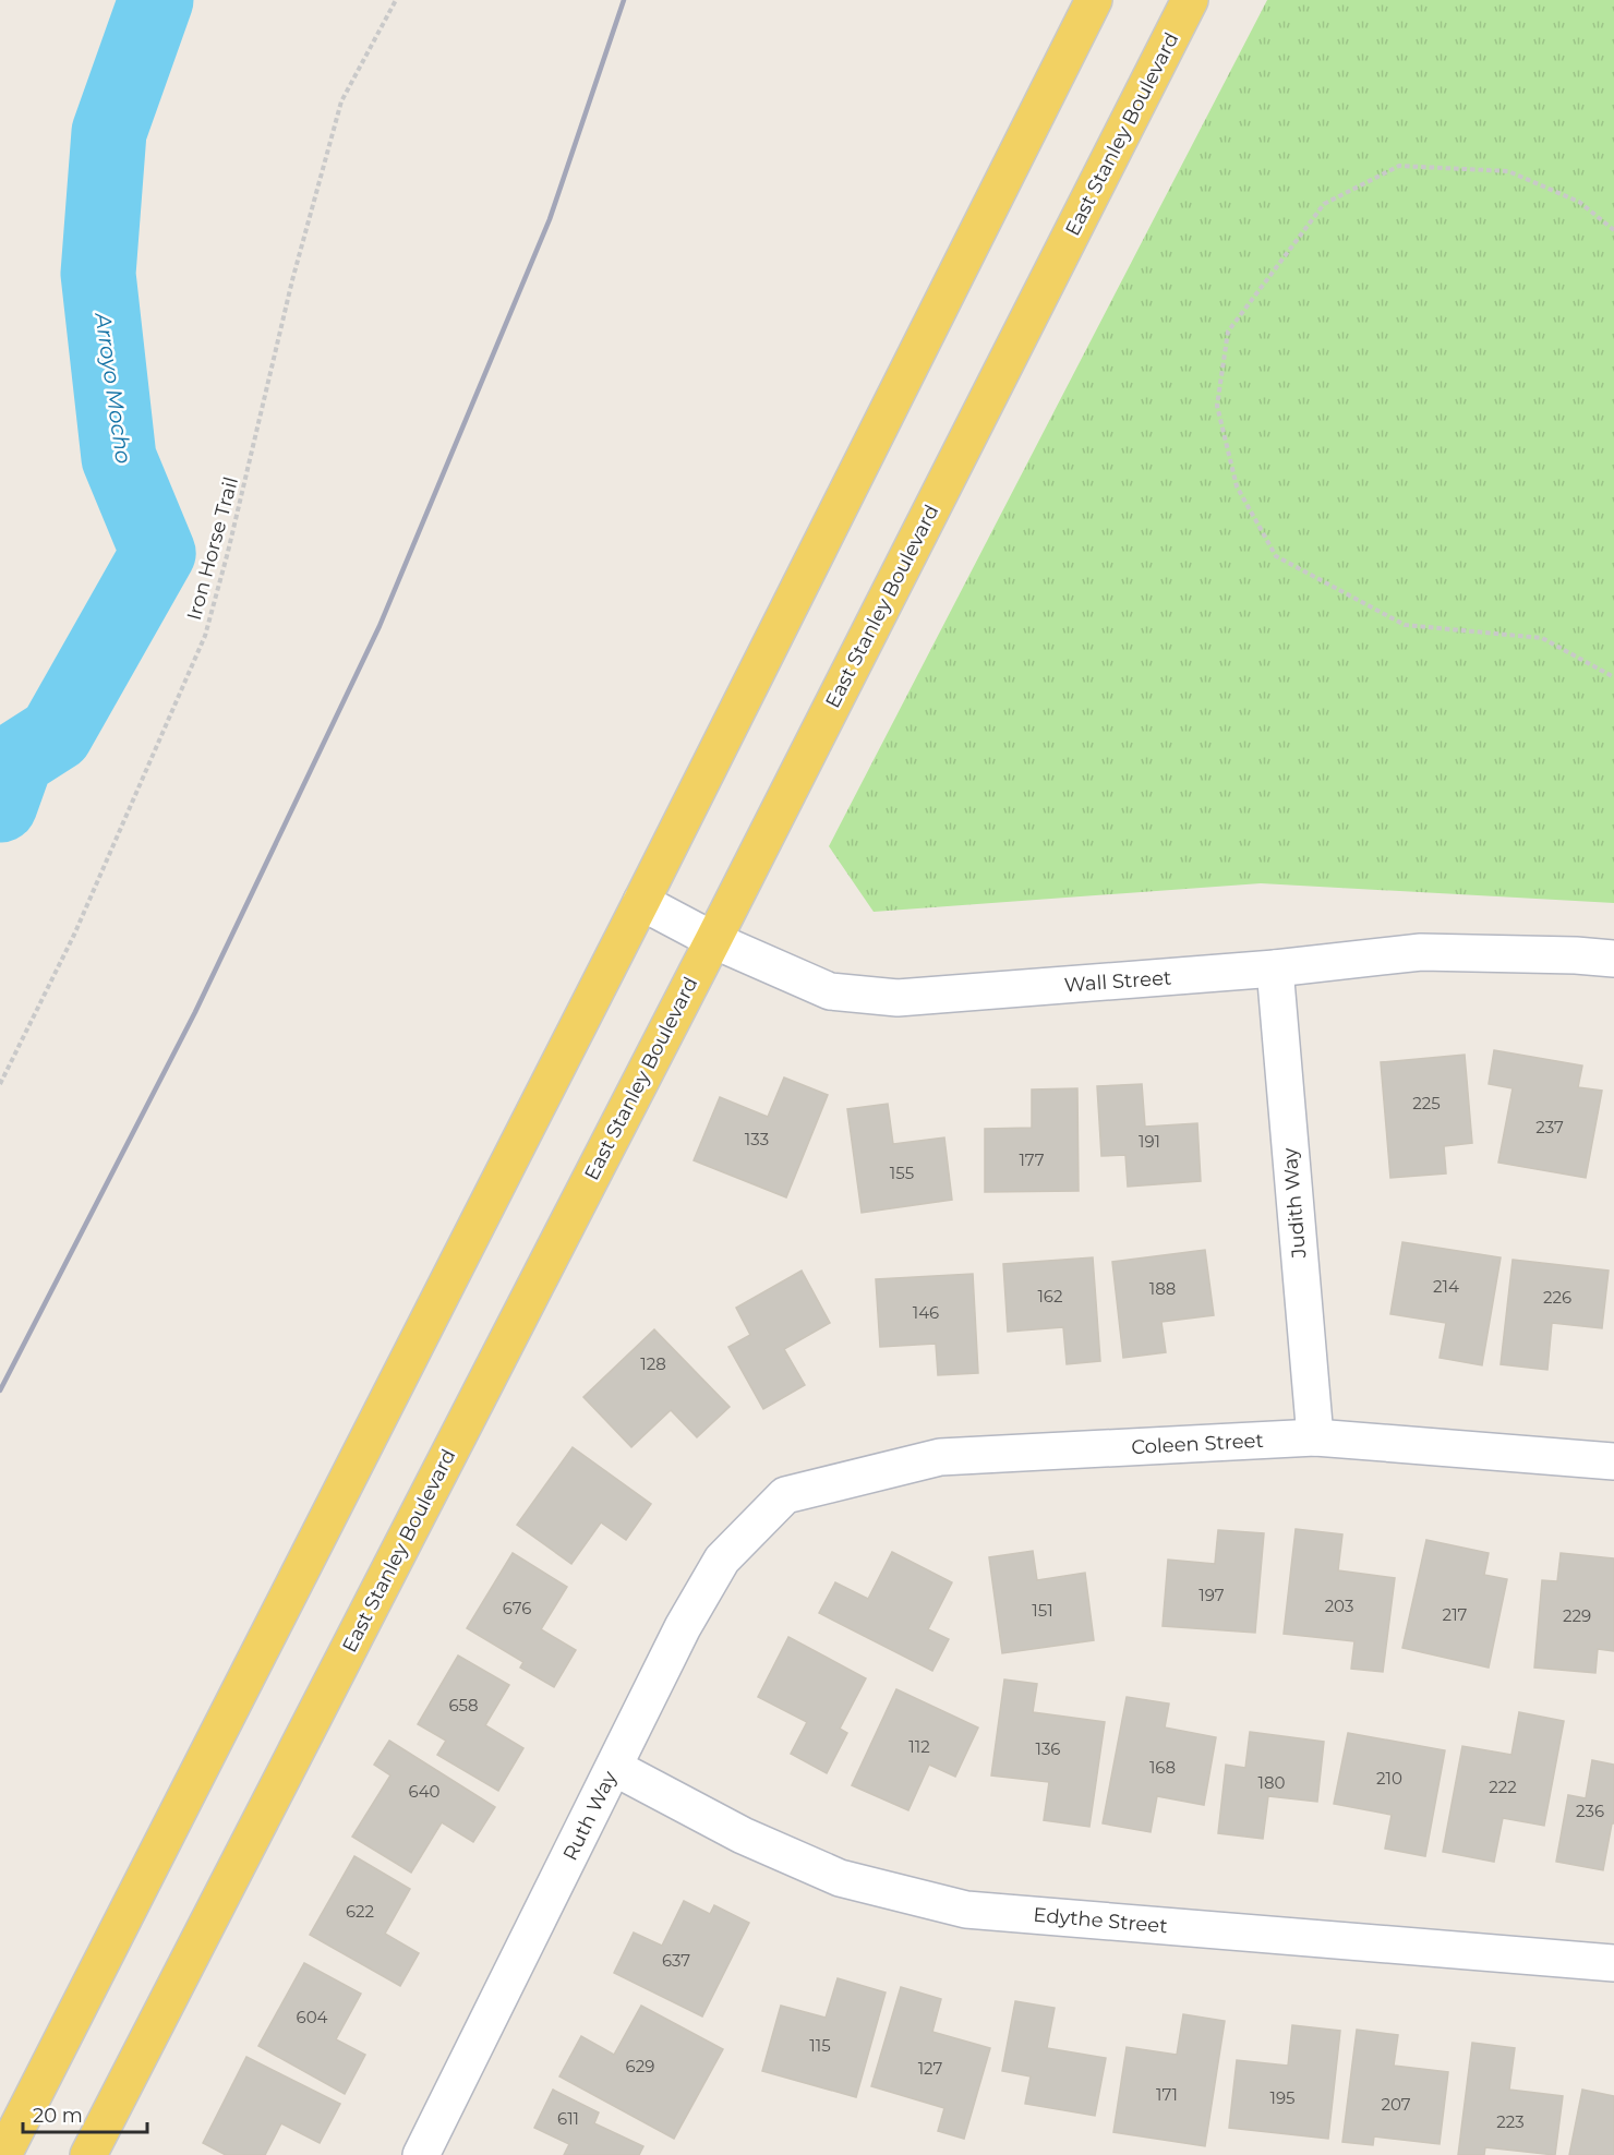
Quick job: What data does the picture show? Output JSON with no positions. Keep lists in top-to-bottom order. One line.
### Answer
{"streets":{"main road":["East Stanley Boulevard"],"street":["Wall Street","Judith Way","Coleen Street","Ruth Way","Edythe Street"],"path":["Iron Horse Trail"]},"crossings":[["East Stanley Boulevard","Wall Street"],["Wall Street","Judith Way"],["Judith Way","Coleen Street"],["Coleen Street","Ruth Way"],["Ruth Way","Edythe Street"]],"water":["Arroyo Mocho"],"house_numbers":["225","237","133","191","177","155","214","188","162","226","146","128","197","203","676","151","217","229","658","112","136","168","210","180","222","640","236","622","637","604","115","629","127","171","195","207","611","223"],"scale_bar":"20 m"}
